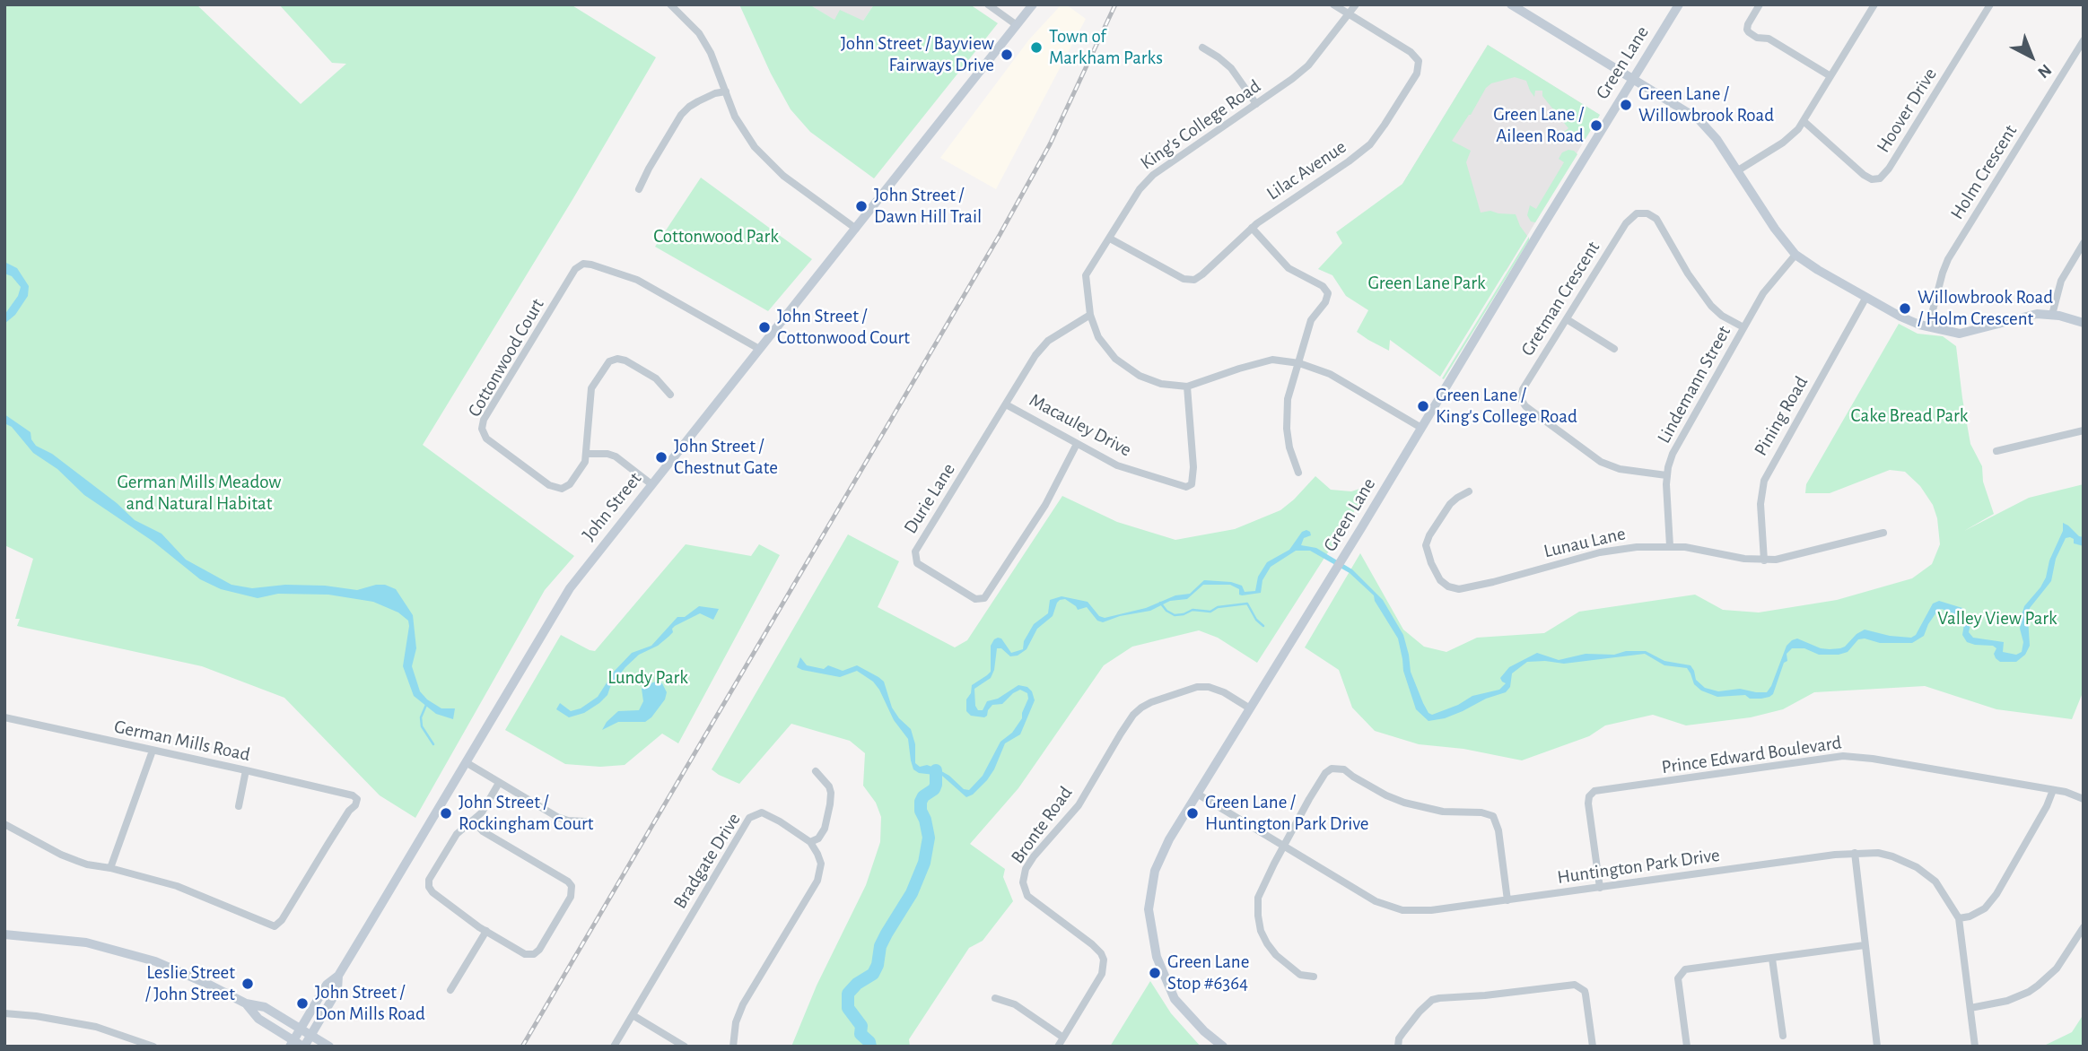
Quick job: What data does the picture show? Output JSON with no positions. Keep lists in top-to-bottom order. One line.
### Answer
{"streets":{"street":["Green Lane","Hoover Drive","King's College Road","Lilac Avenue","Holm Crescent","Gretman Crescent","Cottonwood Court","Lindemann Street","Pining Road","Macauley Drive","Durie Lane","John Street","Lunau Lane","German Mills Road","Prince Edward Boulevard","Bronte Road","Bradgate Drive","Huntington Park Drive"]},"crossings":[["Green Lane","King's College Road"],["Green Lane","Bronte Road"],["Green Lane","Huntington Park Drive"],["King's College Road","Lilac Avenue"],["King's College Road","Macauley Drive"],["King's College Road","Durie Lane"],["Gretman Crescent","Lindemann Street"],["Cottonwood Court","John Street"],["Lindemann Street","Lunau Lane"],["Pining Road","Lunau Lane"],["Macauley Drive","Durie Lane"],["Prince Edward Boulevard","Huntington Park Drive"]],"parks":["Cottonwood Park","Green Lane Park","Cake Bread Park","German Mills Meadow and Natural Habitat","Valley View Park","Lundy Park"],"places":["Town of Markham Parks","John Street / Bayview Fairways Drive","Green Lane / Willowbrook Road","Green Lane / Aileen Road","John Street / Dawn Hill Trail","Willowbrook Road / Holm Crescent","John Street / Cottonwood Court","Green Lane / King's College Road","John Street / Chestnut Gate","John Street / Rockingham Court","Green Lane / Huntington Park Drive","Green Lane Stop #6364","Leslie Street / John Street","John Street / Don Mills Road"],"north":"bottom right"}
